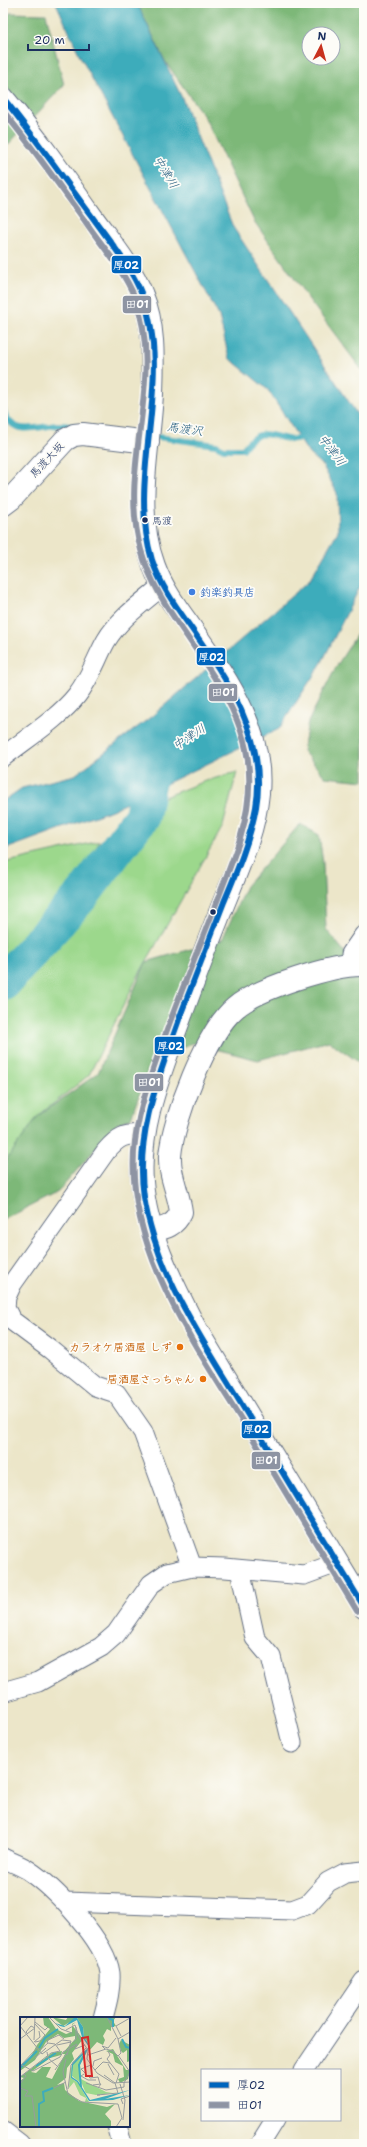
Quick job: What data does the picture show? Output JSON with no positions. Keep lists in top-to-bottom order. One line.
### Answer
{"streets":{"main road":["馬渡大坂"]},"water":["中津川","馬渡沢"],"places":["馬渡","釣楽釣具店","カラオケ居酒屋 しず","居酒屋さっちゃん"],"lines":["transit line 厚02","transit line 田01"],"legend":["厚02","田01"],"scale_bar":"20 m","north":"top"}
